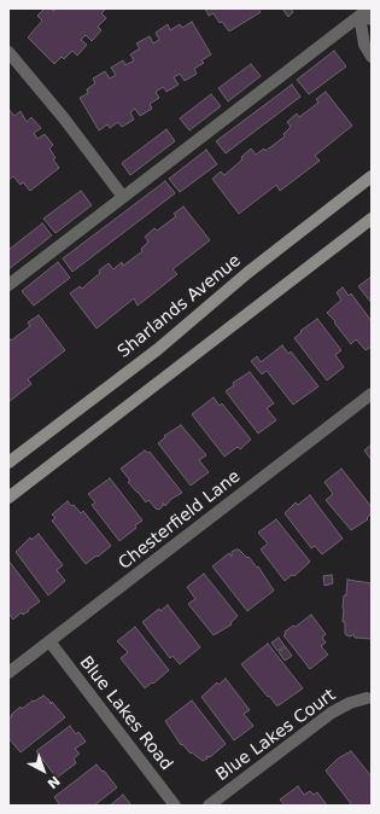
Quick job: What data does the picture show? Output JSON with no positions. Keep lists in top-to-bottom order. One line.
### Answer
{"streets":{"main road":["Sharlands Avenue"],"street":["Chesterfield Lane","Blue Lakes Road","Blue Lakes Court"]},"crossings":[["Chesterfield Lane","Blue Lakes Road"]],"north":"bottom right"}
